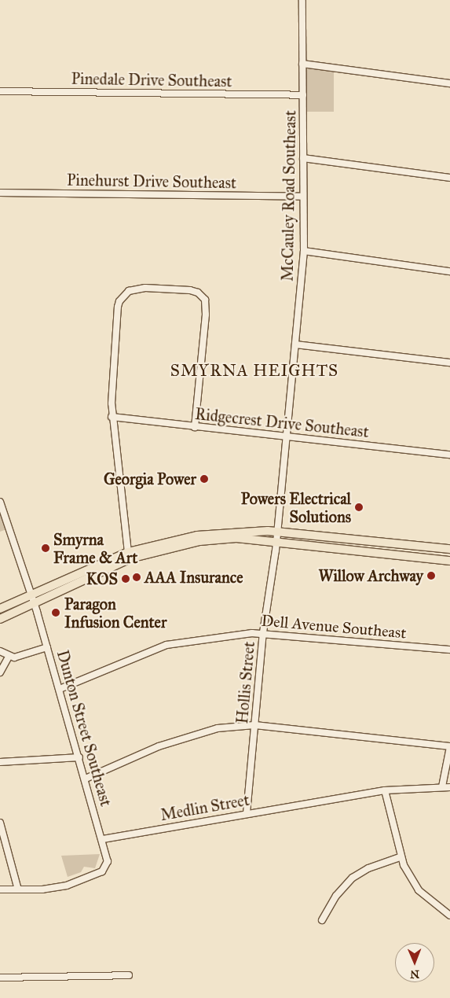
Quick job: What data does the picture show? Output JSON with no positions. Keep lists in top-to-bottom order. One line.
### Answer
{"streets":{"street":["Pinedale Drive Southeast","Pinehurst Drive Southeast","McCauley Road Southeast","Ridgecrest Drive Southeast","Dell Avenue Southeast","Hollis Street","Dunton Street Southeast","Medlin Street"]},"crossings":[["Pinedale Drive Southeast","McCauley Road Southeast"],["Pinehurst Drive Southeast","McCauley Road Southeast"],["McCauley Road Southeast","Ridgecrest Drive Southeast"],["McCauley Road Southeast","Hollis Street"],["Dell Avenue Southeast","Hollis Street"],["Dell Avenue Southeast","Dunton Street Southeast"],["Hollis Street","Medlin Street"],["Dunton Street Southeast","Medlin Street"]],"districts":["SMYRNA HEIGHTS"],"places":["Georgia Power","Powers Electrical Solutions","Smyrna Frame & Art","Willow Archway","AAA Insurance","KOS","Paragon Infusion Center"],"north":"bottom"}
